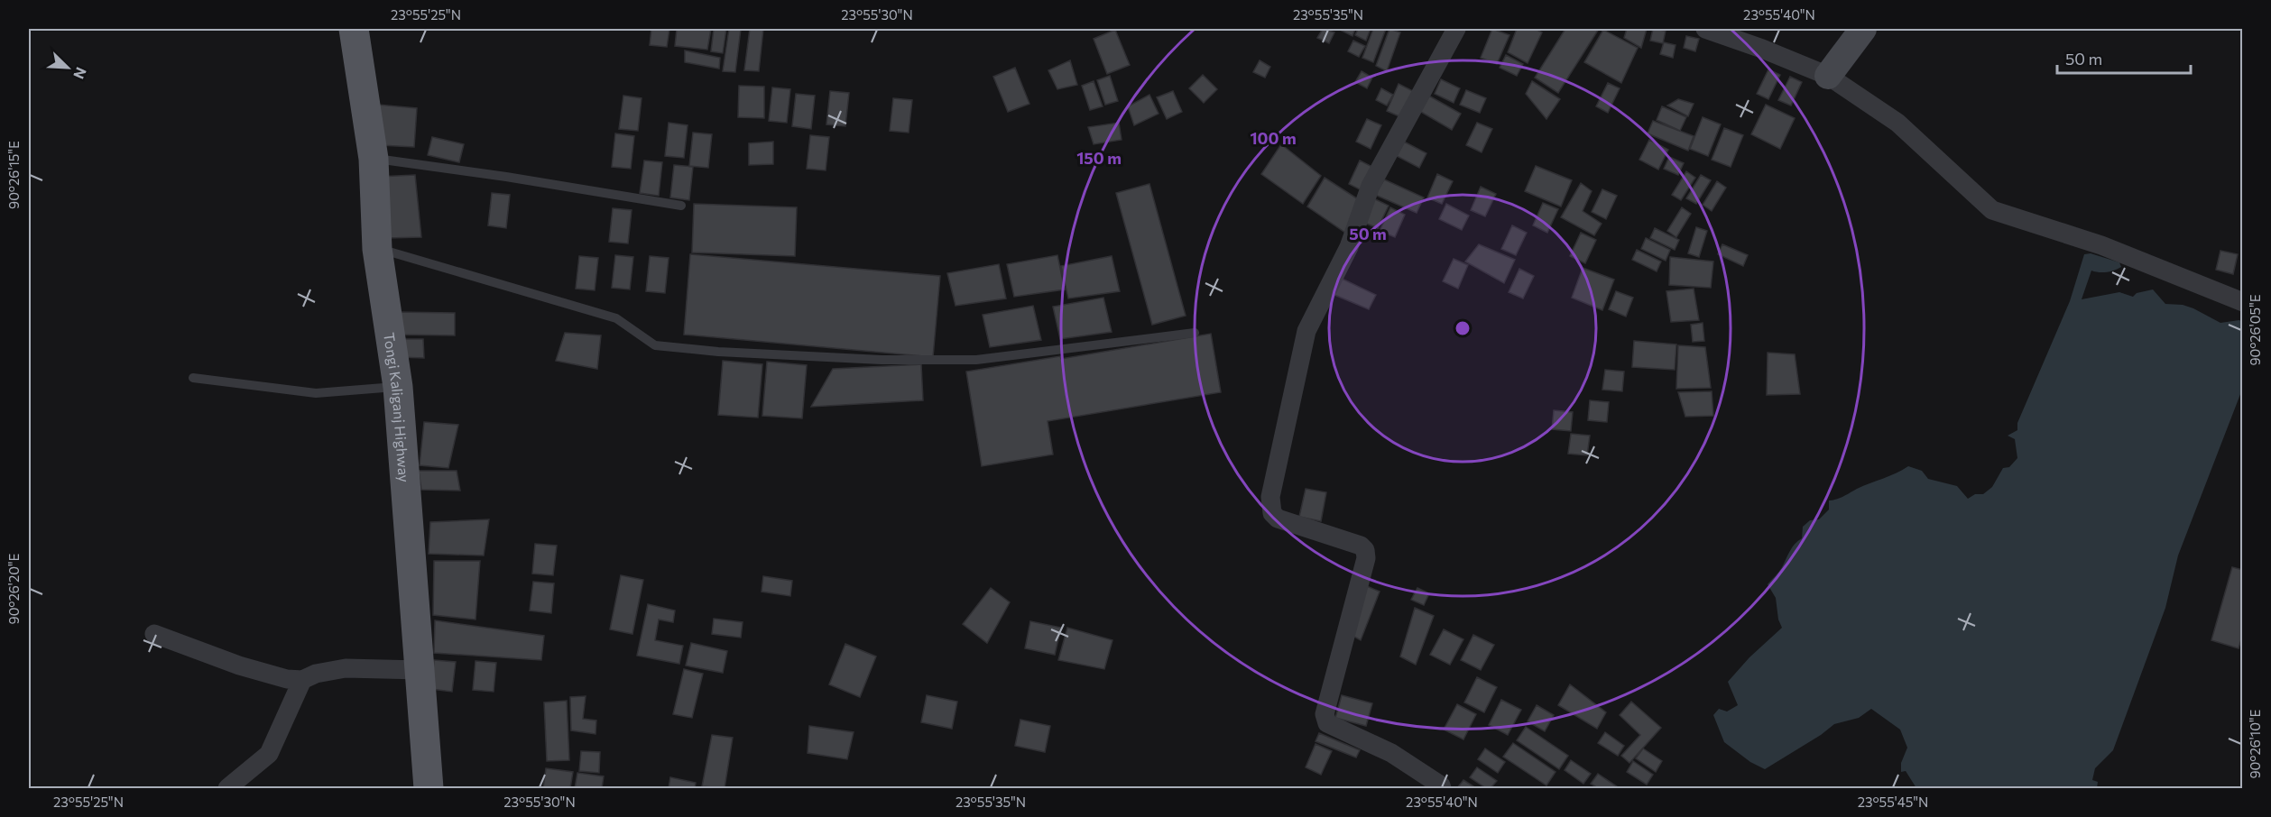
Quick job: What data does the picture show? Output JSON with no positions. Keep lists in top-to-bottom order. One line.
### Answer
{"streets":{"main road":["Tongi Kaliganj Highway"]},"scale_bar":"50 m","north":"bottom right","coordinates":["23°55'25\"N","23°55'30\"N","23°55'35\"N","23°55'40\"N","90°26'15\"E","90°26'05\"E","90°26'20\"E","90°26'10\"E","23°55'45\"N"],"rings":["100 m","150 m","50 m"]}
